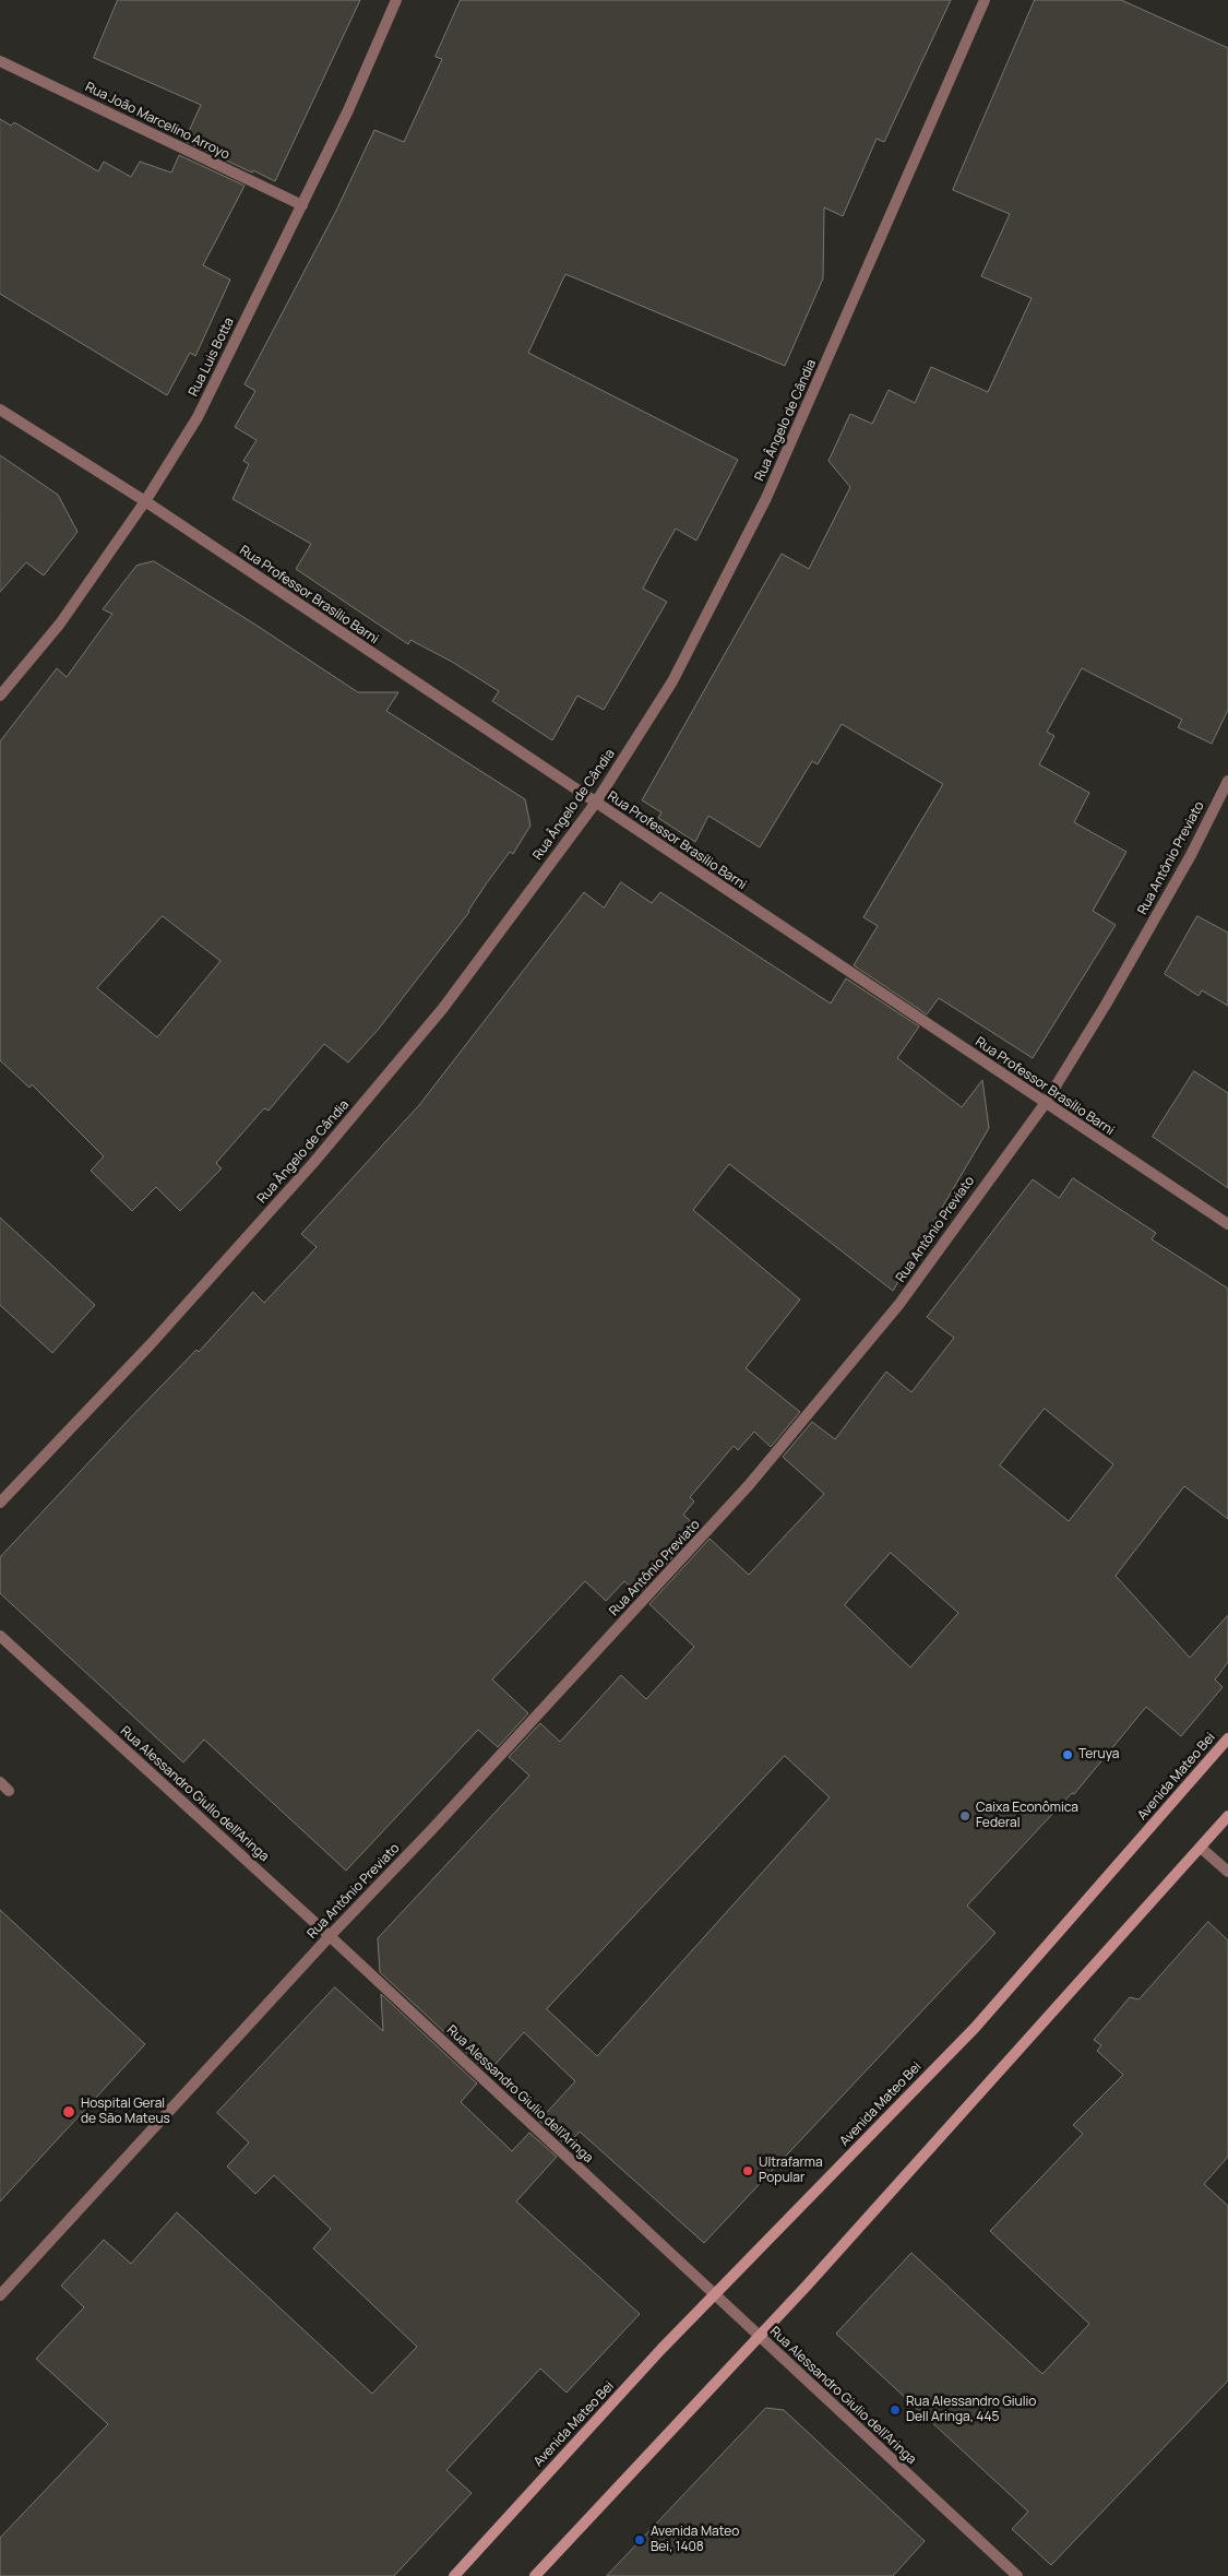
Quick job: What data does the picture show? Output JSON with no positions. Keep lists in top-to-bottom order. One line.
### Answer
{"streets":{"main road":["Avenida Mateo Bei"],"street":["Rua João Marcelino Arroyo","Rua Luis Botta","Rua Ângelo de Cândia","Rua Professor Brasílio Barni","Rua Antônio Previato","Rua Alessandro Giulio dell'Aringa"]},"crossings":[["Rua João Marcelino Arroyo","Rua Luis Botta"],["Rua Luis Botta","Rua Professor Brasílio Barni"],["Rua Ângelo de Cândia","Rua Professor Brasílio Barni"],["Rua Professor Brasílio Barni","Rua Antônio Previato"],["Rua Antônio Previato","Rua Alessandro Giulio dell'Aringa"],["Avenida Mateo Bei","Rua Alessandro Giulio dell'Aringa"]],"places":["Teruya","Caixa Econômica Federal","Hospital Geral de São Mateus","Ultrafarma Popular","Rua Alessandro Giulio Dell Aringa, 445","Avenida Mateo Bei, 1408"]}
